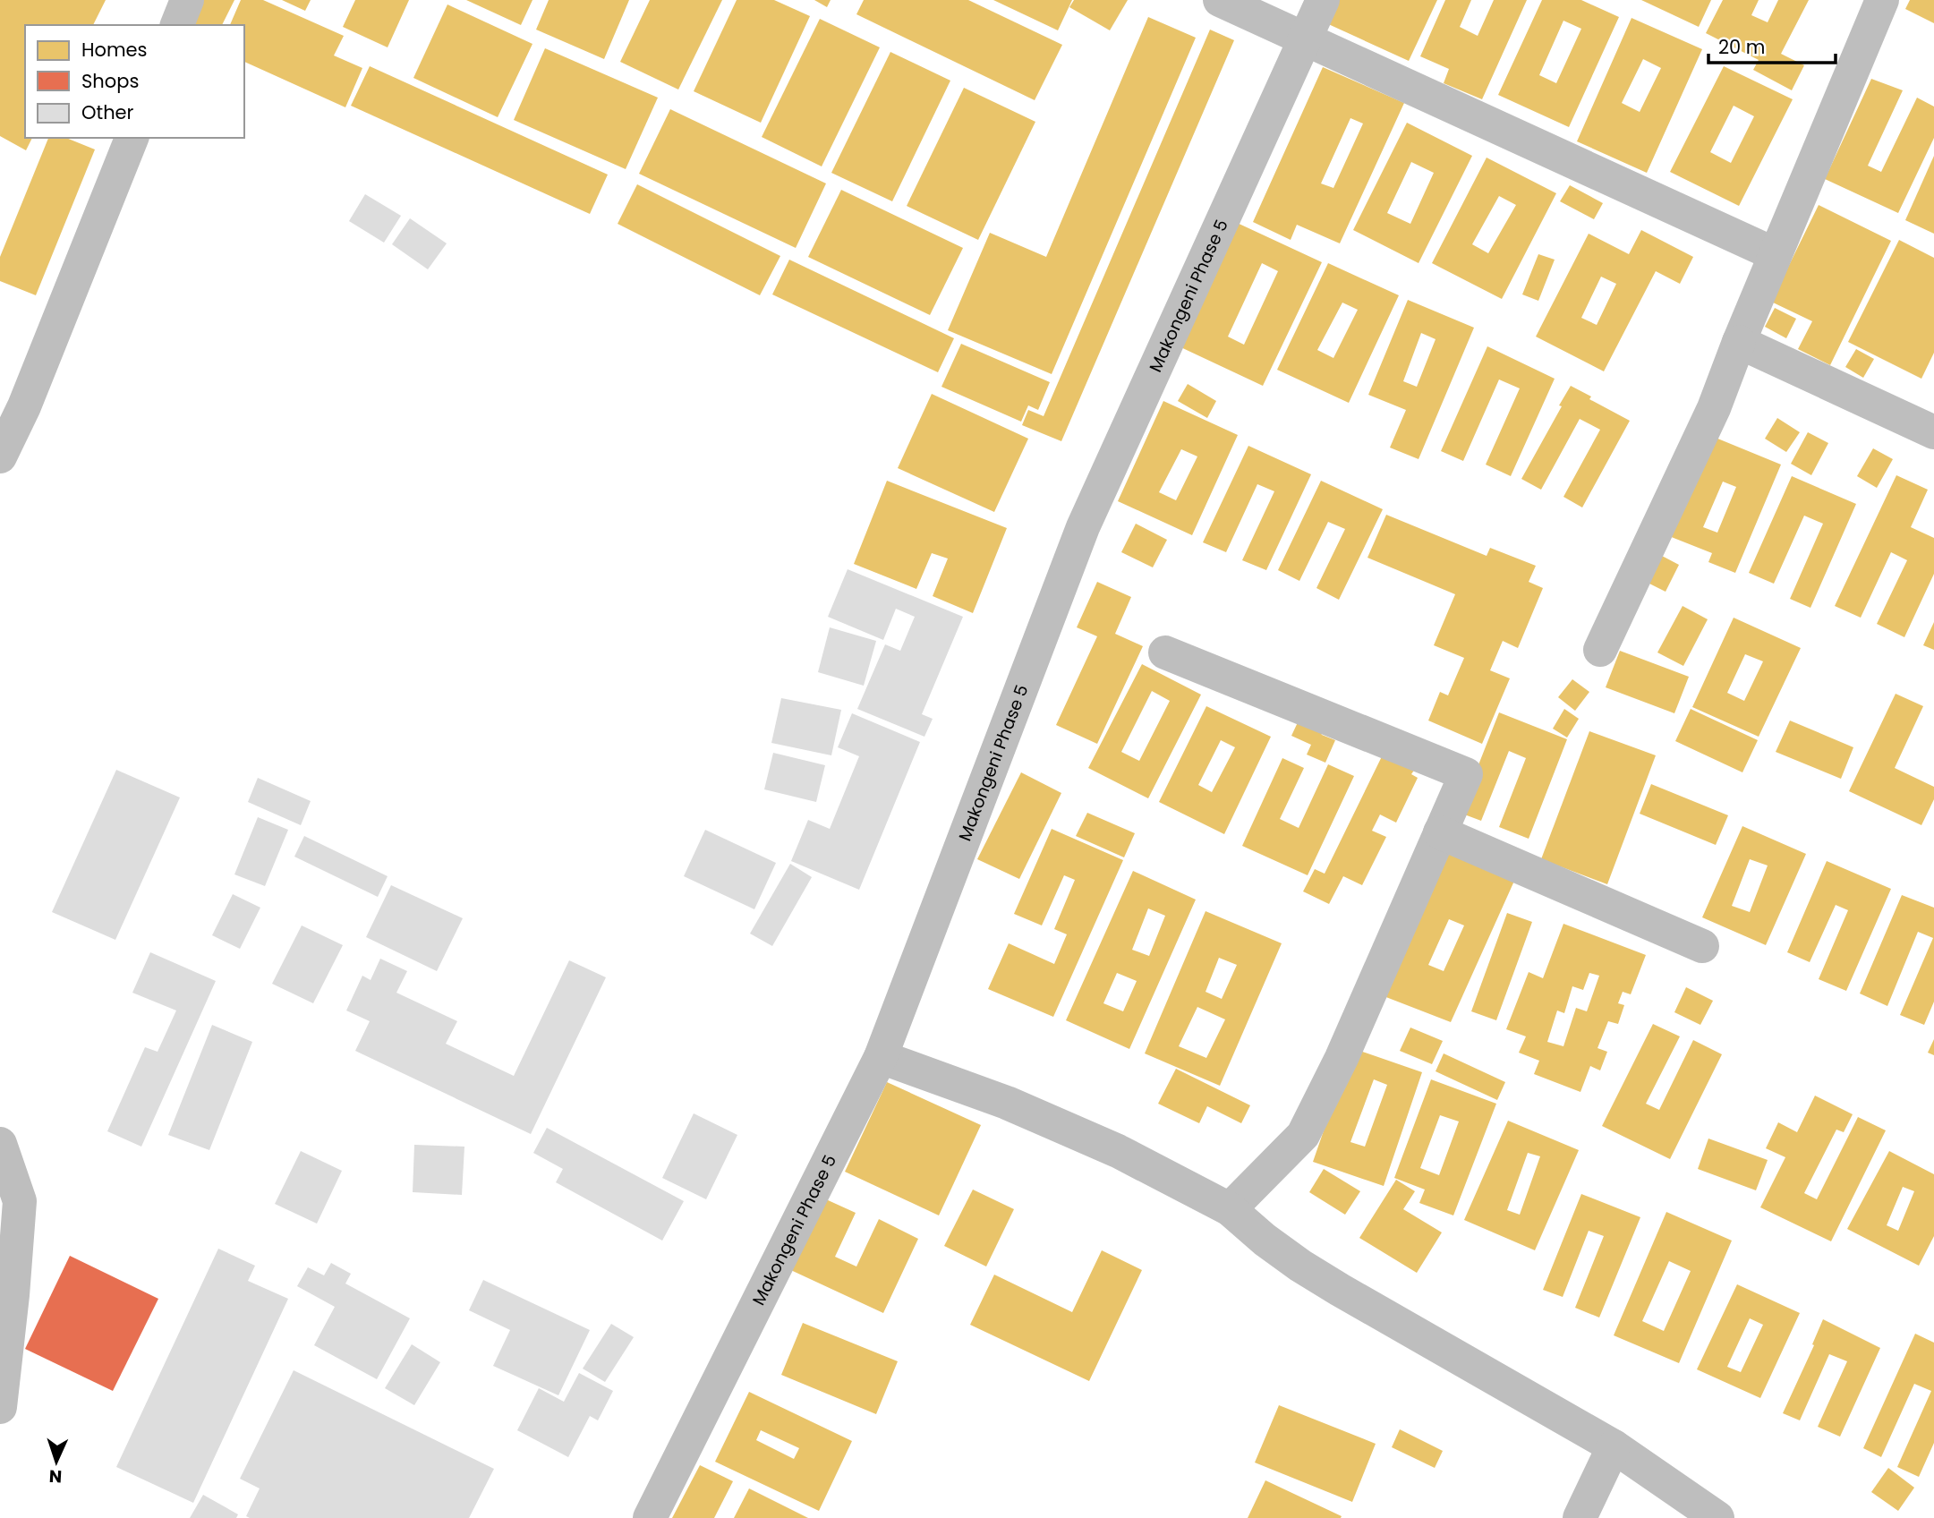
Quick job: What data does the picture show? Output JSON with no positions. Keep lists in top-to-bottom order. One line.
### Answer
{"streets":{"street":["Makongeni Phase 5"]},"legend":["Homes","Shops","Other"],"scale_bar":"20 m","north":"bottom"}
